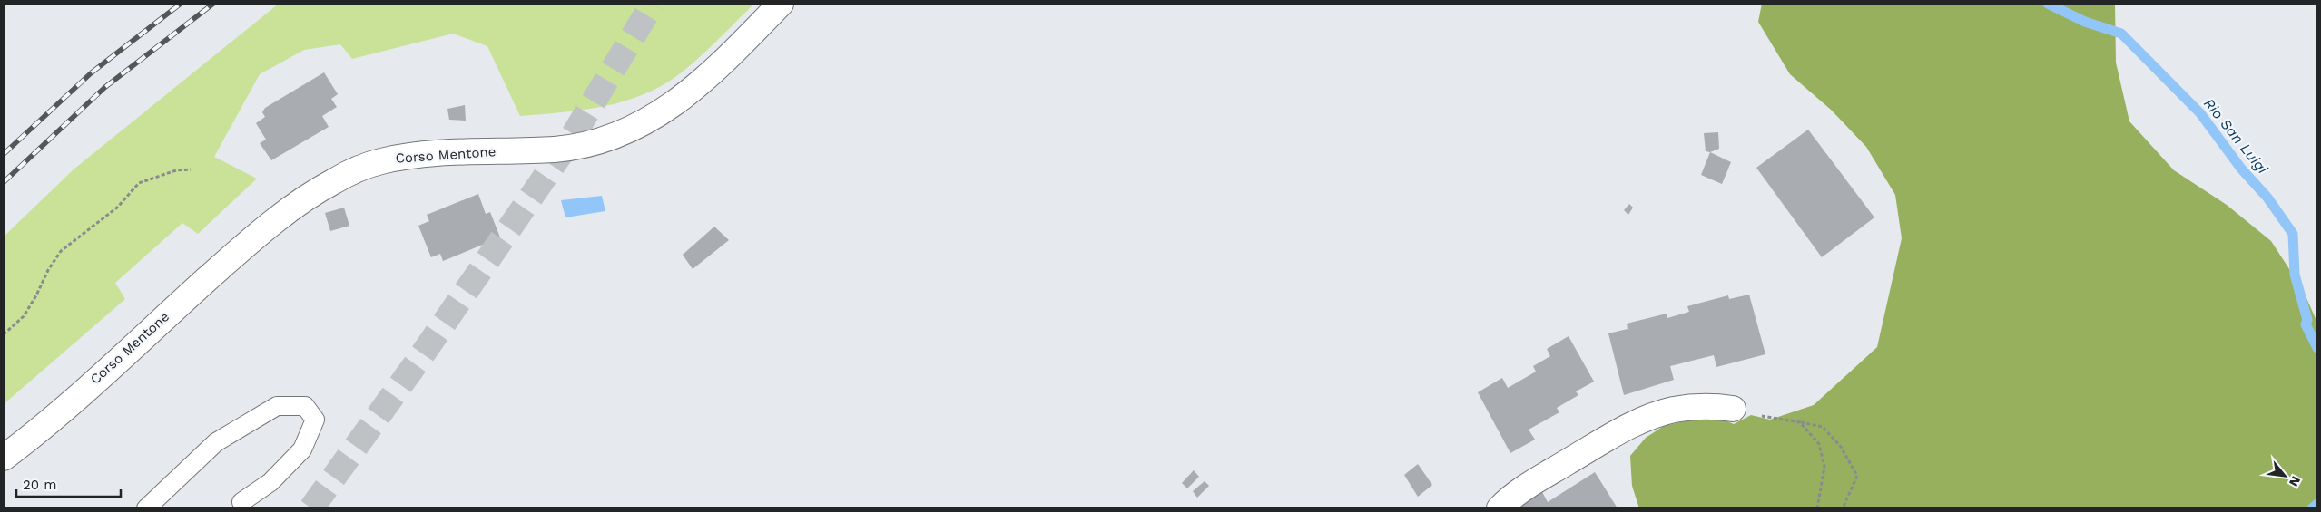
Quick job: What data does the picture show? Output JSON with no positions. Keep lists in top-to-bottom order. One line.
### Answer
{"streets":{"main road":["Corso Mentone"]},"water":["Rio San Luigi"],"scale_bar":"20 m","north":"bottom right"}
